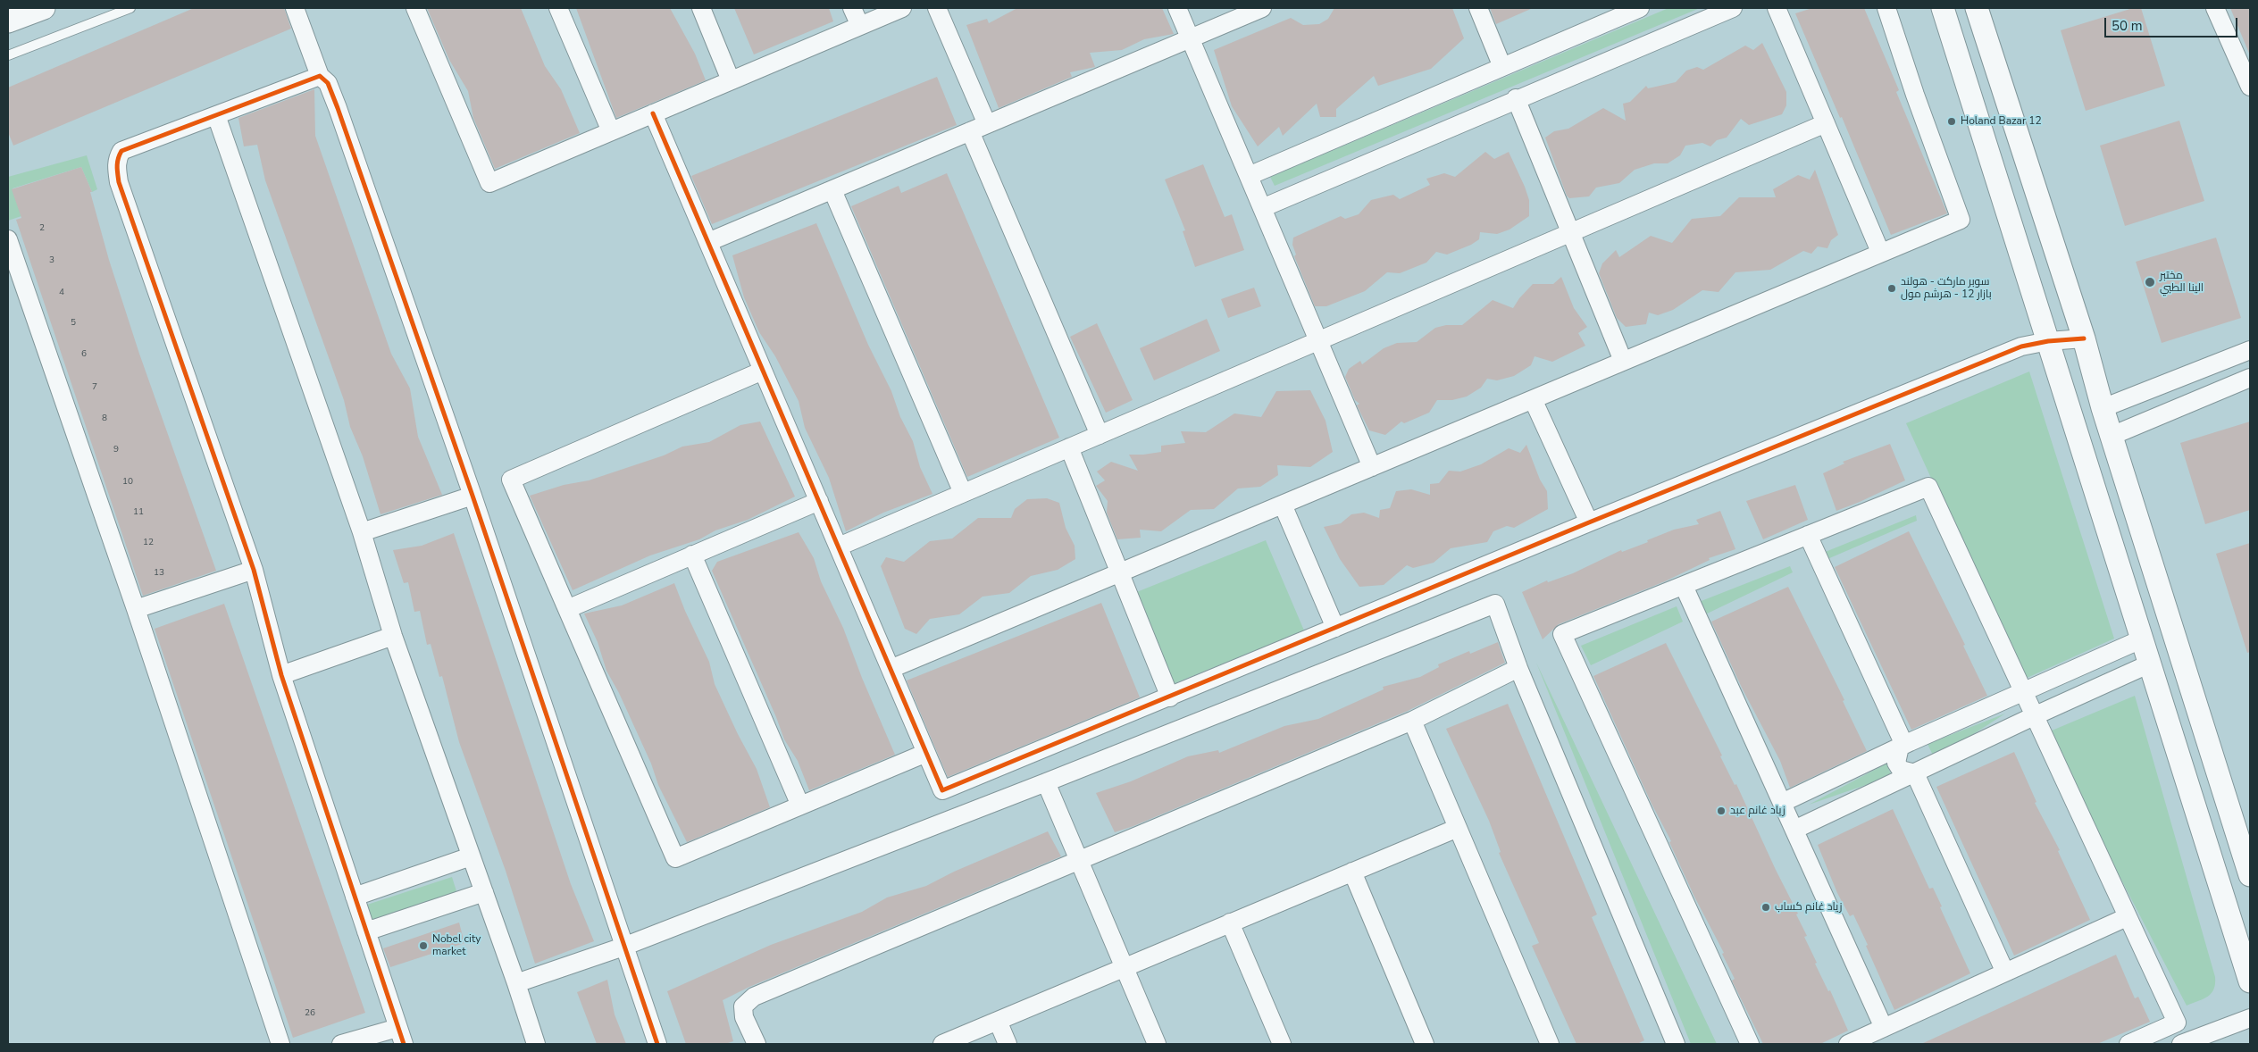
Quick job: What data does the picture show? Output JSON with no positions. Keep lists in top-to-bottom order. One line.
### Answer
{"places":["Holand Bazar 12","مختبر الينا الطبي","سوبر ماركت - هولند بازار 12 - هرشم مول","زياد غانم عبد","زياد غانم كساب","Nobel city market"],"house_numbers":["2","3","4","5","6","7","8","9","10","11","12","13","26"],"scale_bar":"50 m"}
